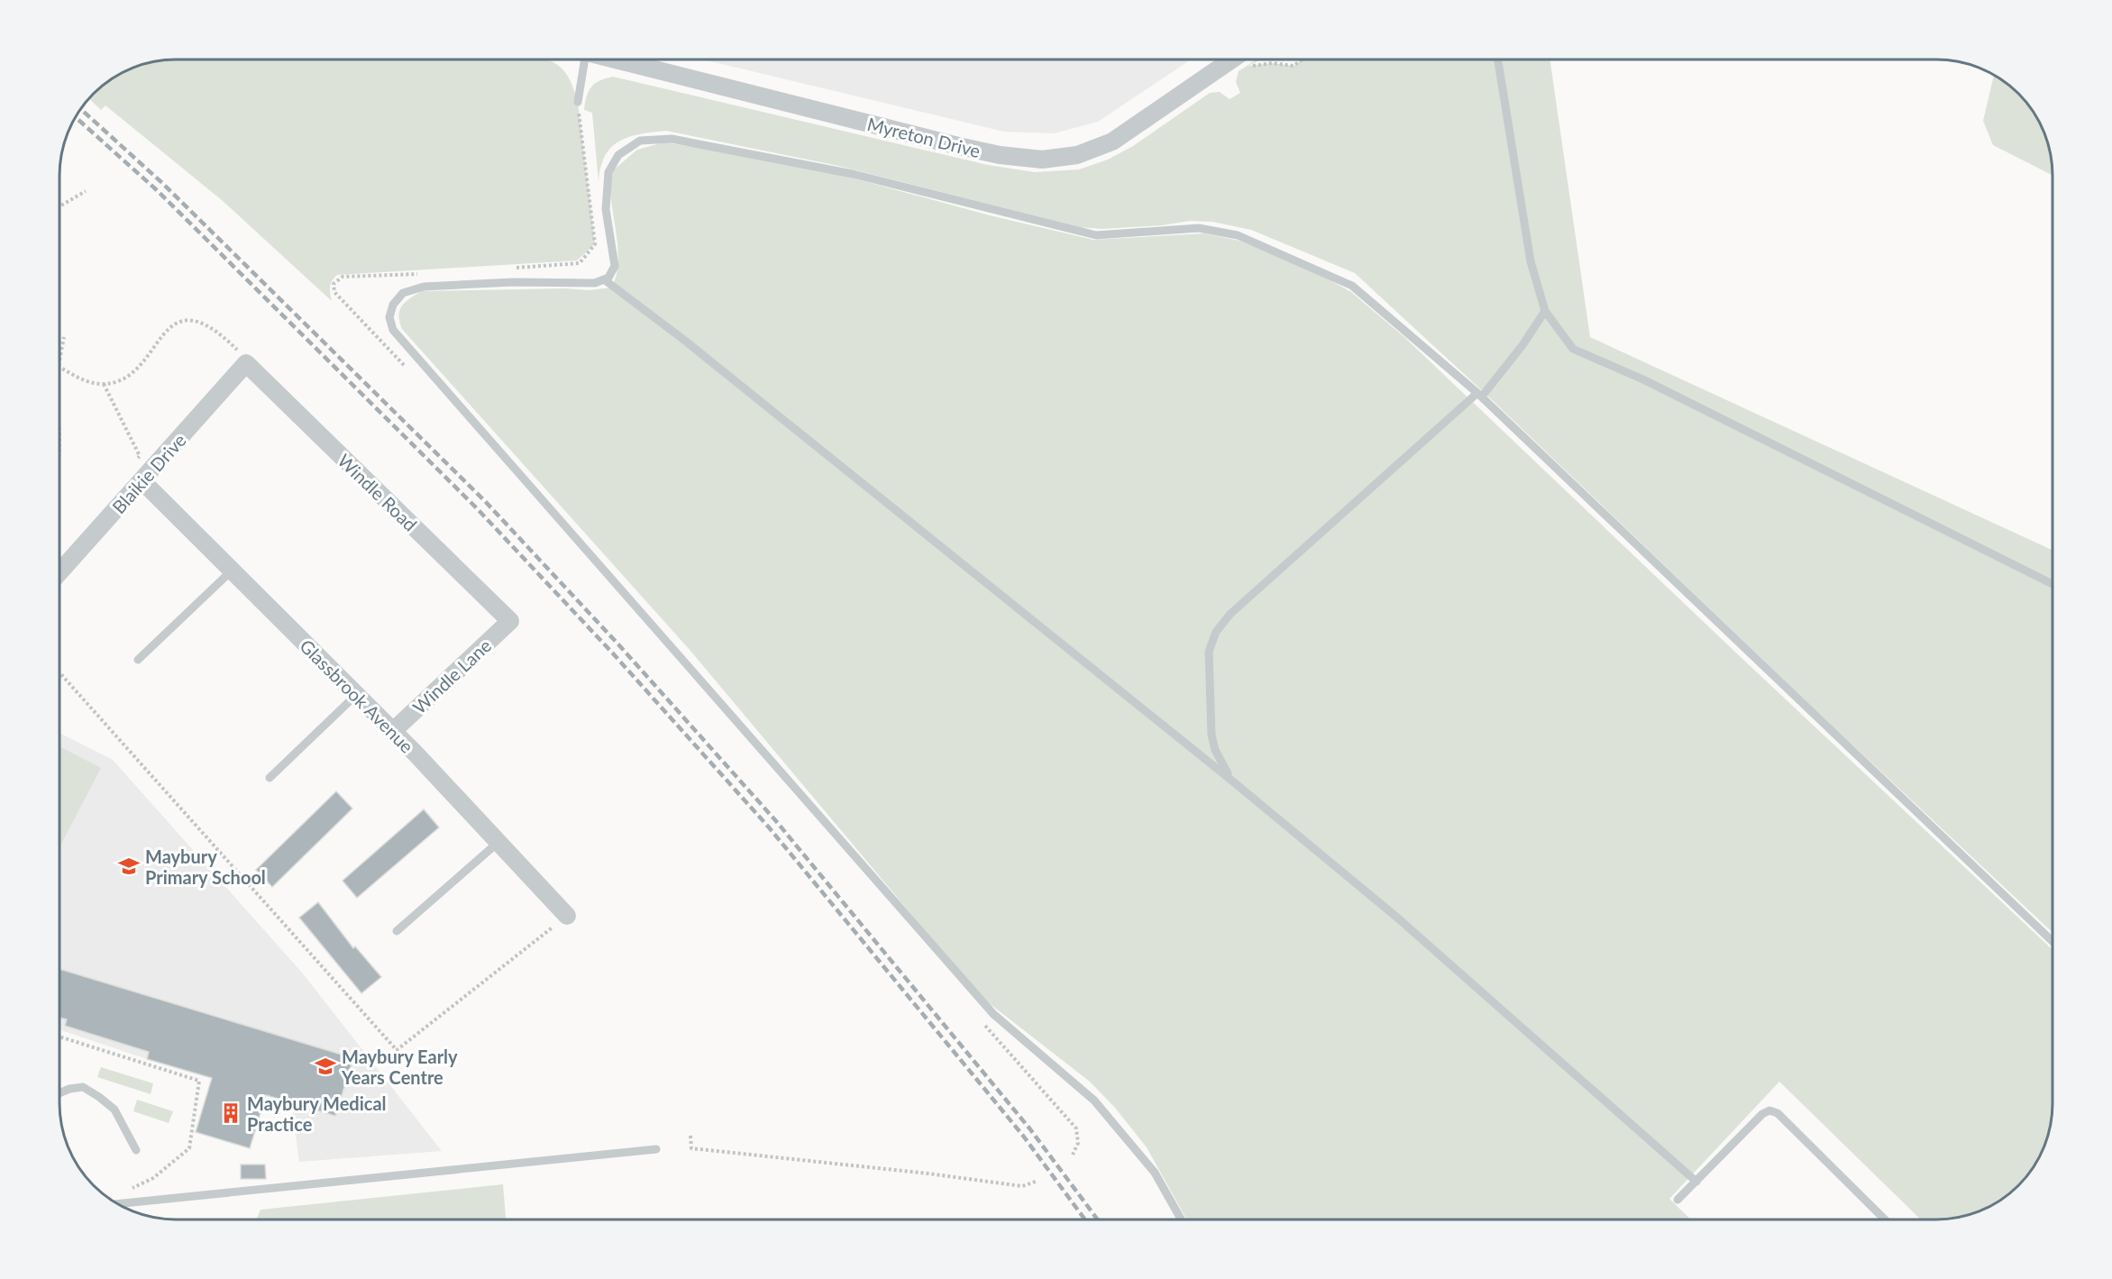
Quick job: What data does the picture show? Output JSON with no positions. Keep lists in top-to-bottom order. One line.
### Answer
{"streets":{"street":["Myreton Drive","Blaikie Drive","Windle Road","Windle Lane","Glassbrook Avenue"]},"crossings":[["Blaikie Drive","Windle Road"],["Blaikie Drive","Glassbrook Avenue"],["Windle Road","Windle Lane"],["Windle Lane","Glassbrook Avenue"]],"places":{"school or university":["Maybury Primary School","Maybury Early Years Centre"],"building":["Maybury Medical Practice"]}}
